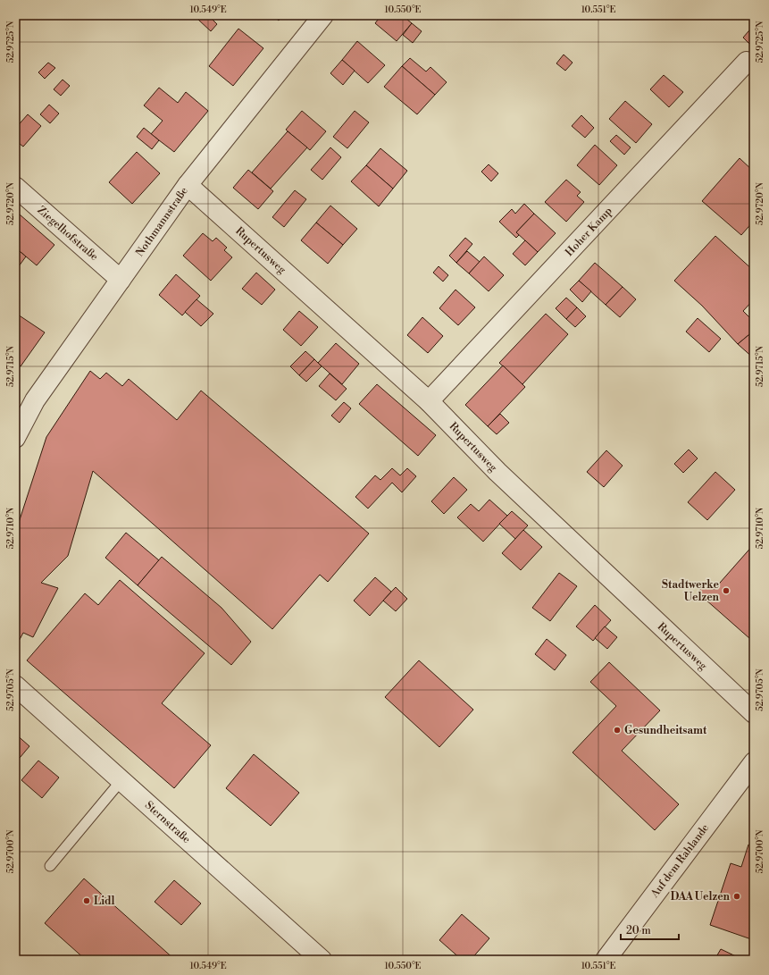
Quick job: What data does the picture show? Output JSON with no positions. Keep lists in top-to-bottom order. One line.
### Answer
{"streets":{"street":["Nothmannstraße","Hoher Kamp","Ziegelhofstraße","Rupertusweg","Sternstraße","Auf dem Rahlande"]},"crossings":[["Nothmannstraße","Ziegelhofstraße"],["Nothmannstraße","Rupertusweg"],["Hoher Kamp","Rupertusweg"]],"places":["Stadtwerke Uelzen","Gesundheitsamt","DAA Uelzen","Lidl"],"scale_bar":"20 m","coordinates":["10.549°E","10.550°E","10.551°E","52.9725°N","52.9720°N","52.9715°N","52.9710°N","52.9705°N","52.9700°N"]}
